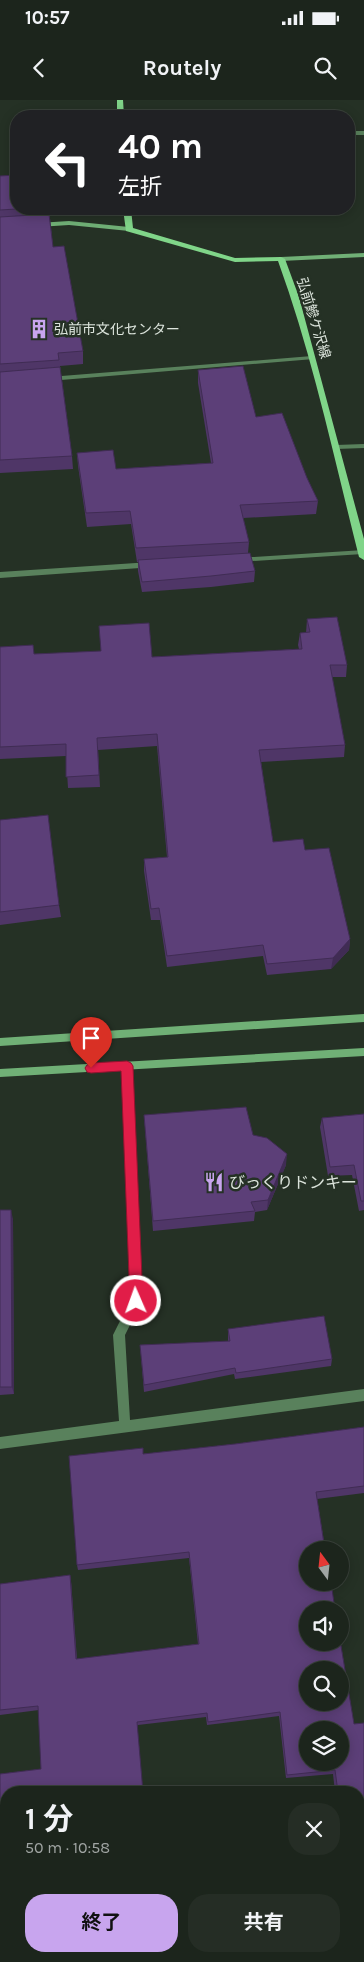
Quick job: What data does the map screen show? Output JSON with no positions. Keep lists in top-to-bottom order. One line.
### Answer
{"streets":{"main road":["弘前鰺ケ沢線"]},"places":{"building":["弘前市文化センター"],"restaurant":["びっくりドンキー"]},"north":"top","page":{"status":"10:57","header":"Routely","turn":["40 m","左折"],"heading":["1 分","50 m · 10:58"],"buttons":["終了","共有"]}}
